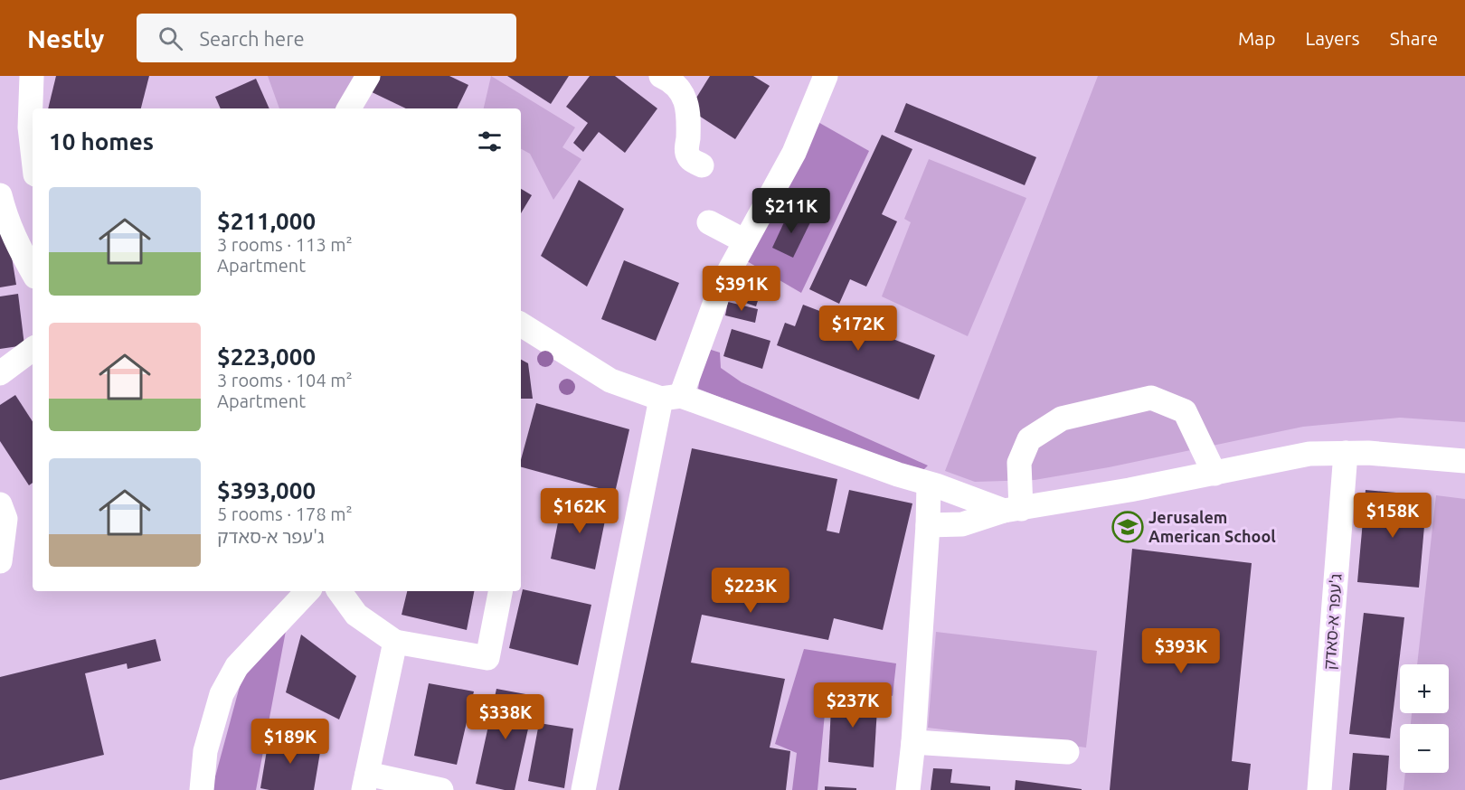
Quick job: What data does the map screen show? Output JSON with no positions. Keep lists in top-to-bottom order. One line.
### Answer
{"streets":{"street":["ג'עפר א-סאדק"]},"places":{"school or university":["Jerusalem American School"]},"page":{"header":"Nestly","search":"Search here","nav":["Map","Layers","Share"],"heading":"10 homes","list":[{"name":"$211,000","note":"3 rooms · 113 m² · Apartment"},{"name":"$223,000","note":"3 rooms · 104 m² · Apartment"},{"name":"$393,000","note":"5 rooms · 178 m² · ג'עפר א-סאדק"}],"price":["$211K","$391K","$172K","$162K","$158K","$223K","$393K","$237K","$338K","$189K"],"map_buttons":["+","−"]}}
